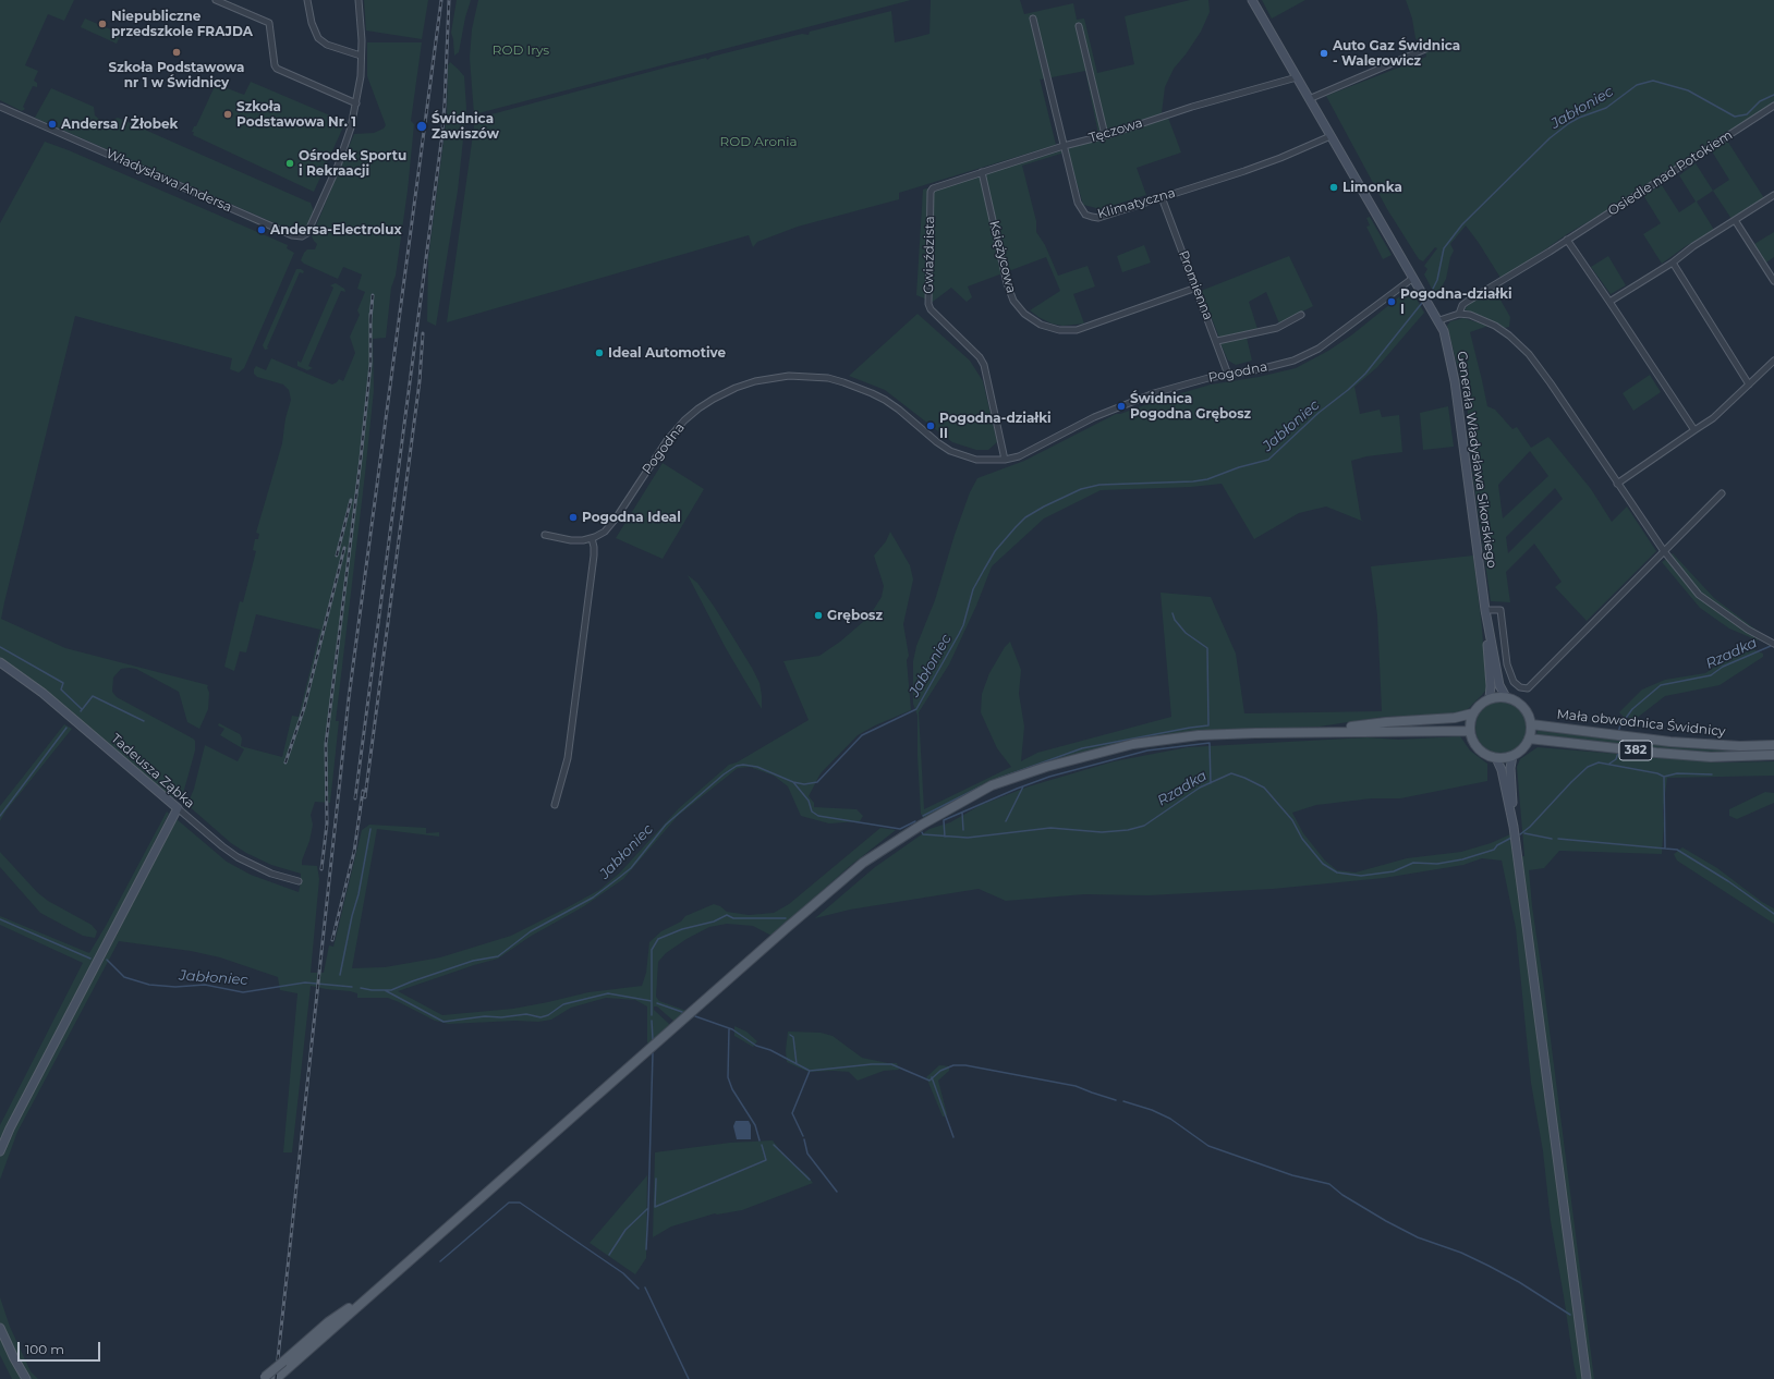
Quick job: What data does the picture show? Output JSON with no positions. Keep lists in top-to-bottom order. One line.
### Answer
{"streets":{"main road":["Mała obwodnica Świdnicy","382"],"street":["Tęczowa","Osiedle nad Potokiem","Władysława Andersa","Klimatyczna","Gwiaździsta","Księżycowa","Promienna","Pogodna","Generała Władysława Sikorskiego","Tadeusza Ząbka"]},"crossings":[["Tęczowa","Klimatyczna"],["Tęczowa","Gwiaździsta"],["Tęczowa","Księżycowa"],["Tęczowa","Generała Władysława Sikorskiego"],["Klimatyczna","Promienna"],["Klimatyczna","Generała Władysława Sikorskiego"],["Gwiaździsta","Pogodna"],["Księżycowa","Promienna"],["Promienna","Pogodna"],["Pogodna","Generała Władysława Sikorskiego"],["Generała Władysława Sikorskiego","Mała obwodnica Świdnicy"]],"water":["Jabłoniec","Rzadka"],"parks":["ROD Irys","ROD Aronia"],"places":["Niepubliczne przedszkole FRAJDA","Szkoła Podstawowa nr 1 w Świdnicy","Auto Gaz Świdnica - Walerowicz","Szkoła Podstawowa Nr. 1","Andersa / Żłobek","Świdnica Zawiszów","Ośrodek Sportu i Rekraacji","Limonka","Andersa-Electrolux","Pogodna-działki I","Ideal Automotive","Świdnica Pogodna Grębosz","Pogodna-działki II","Pogodna Ideal","Grębosz"],"scale_bar":"100 m"}
